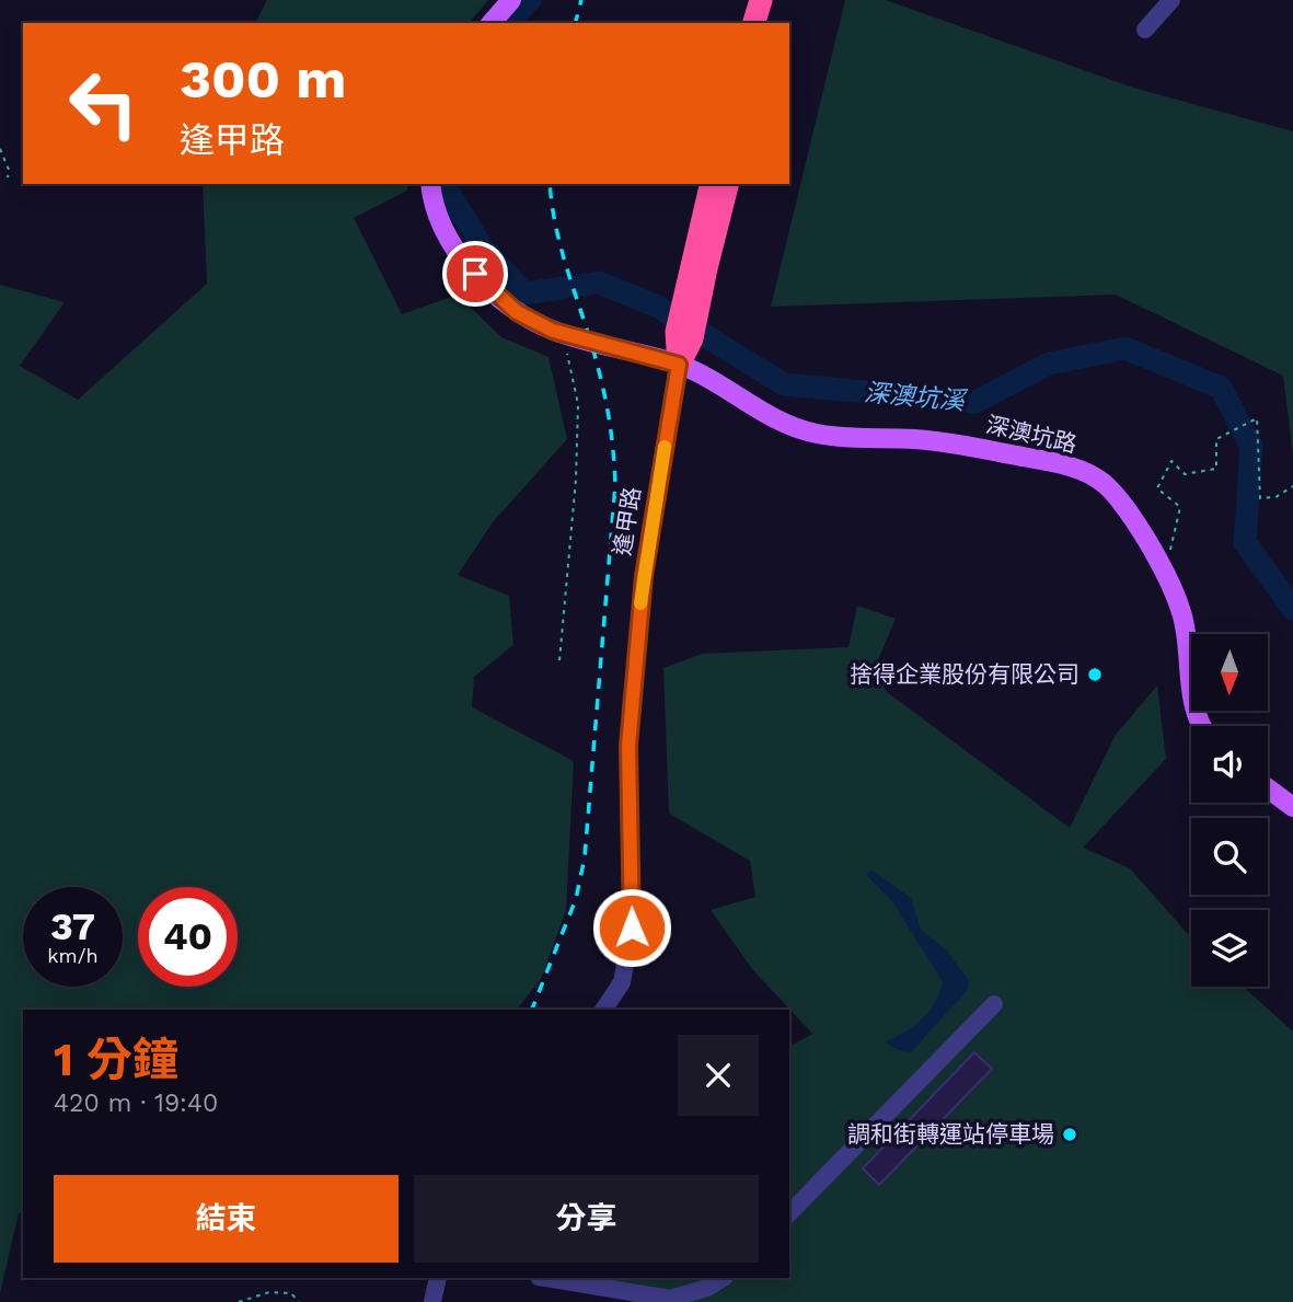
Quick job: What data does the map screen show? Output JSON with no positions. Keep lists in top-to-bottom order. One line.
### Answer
{"streets":{"main road":["深澳坑路"],"street":["逢甲路"]},"crossings":[["深澳坑路","逢甲路"]],"water":["深澳坑溪"],"places":["捨得企業股份有限公司","調和街轉運站停車場"],"north":"bottom","page":{"turn":["300 m","逢甲路"],"speed":"37 km/h","limit":"40","heading":["1 分鐘","420 m · 19:40"],"buttons":["結束","分享"]}}
